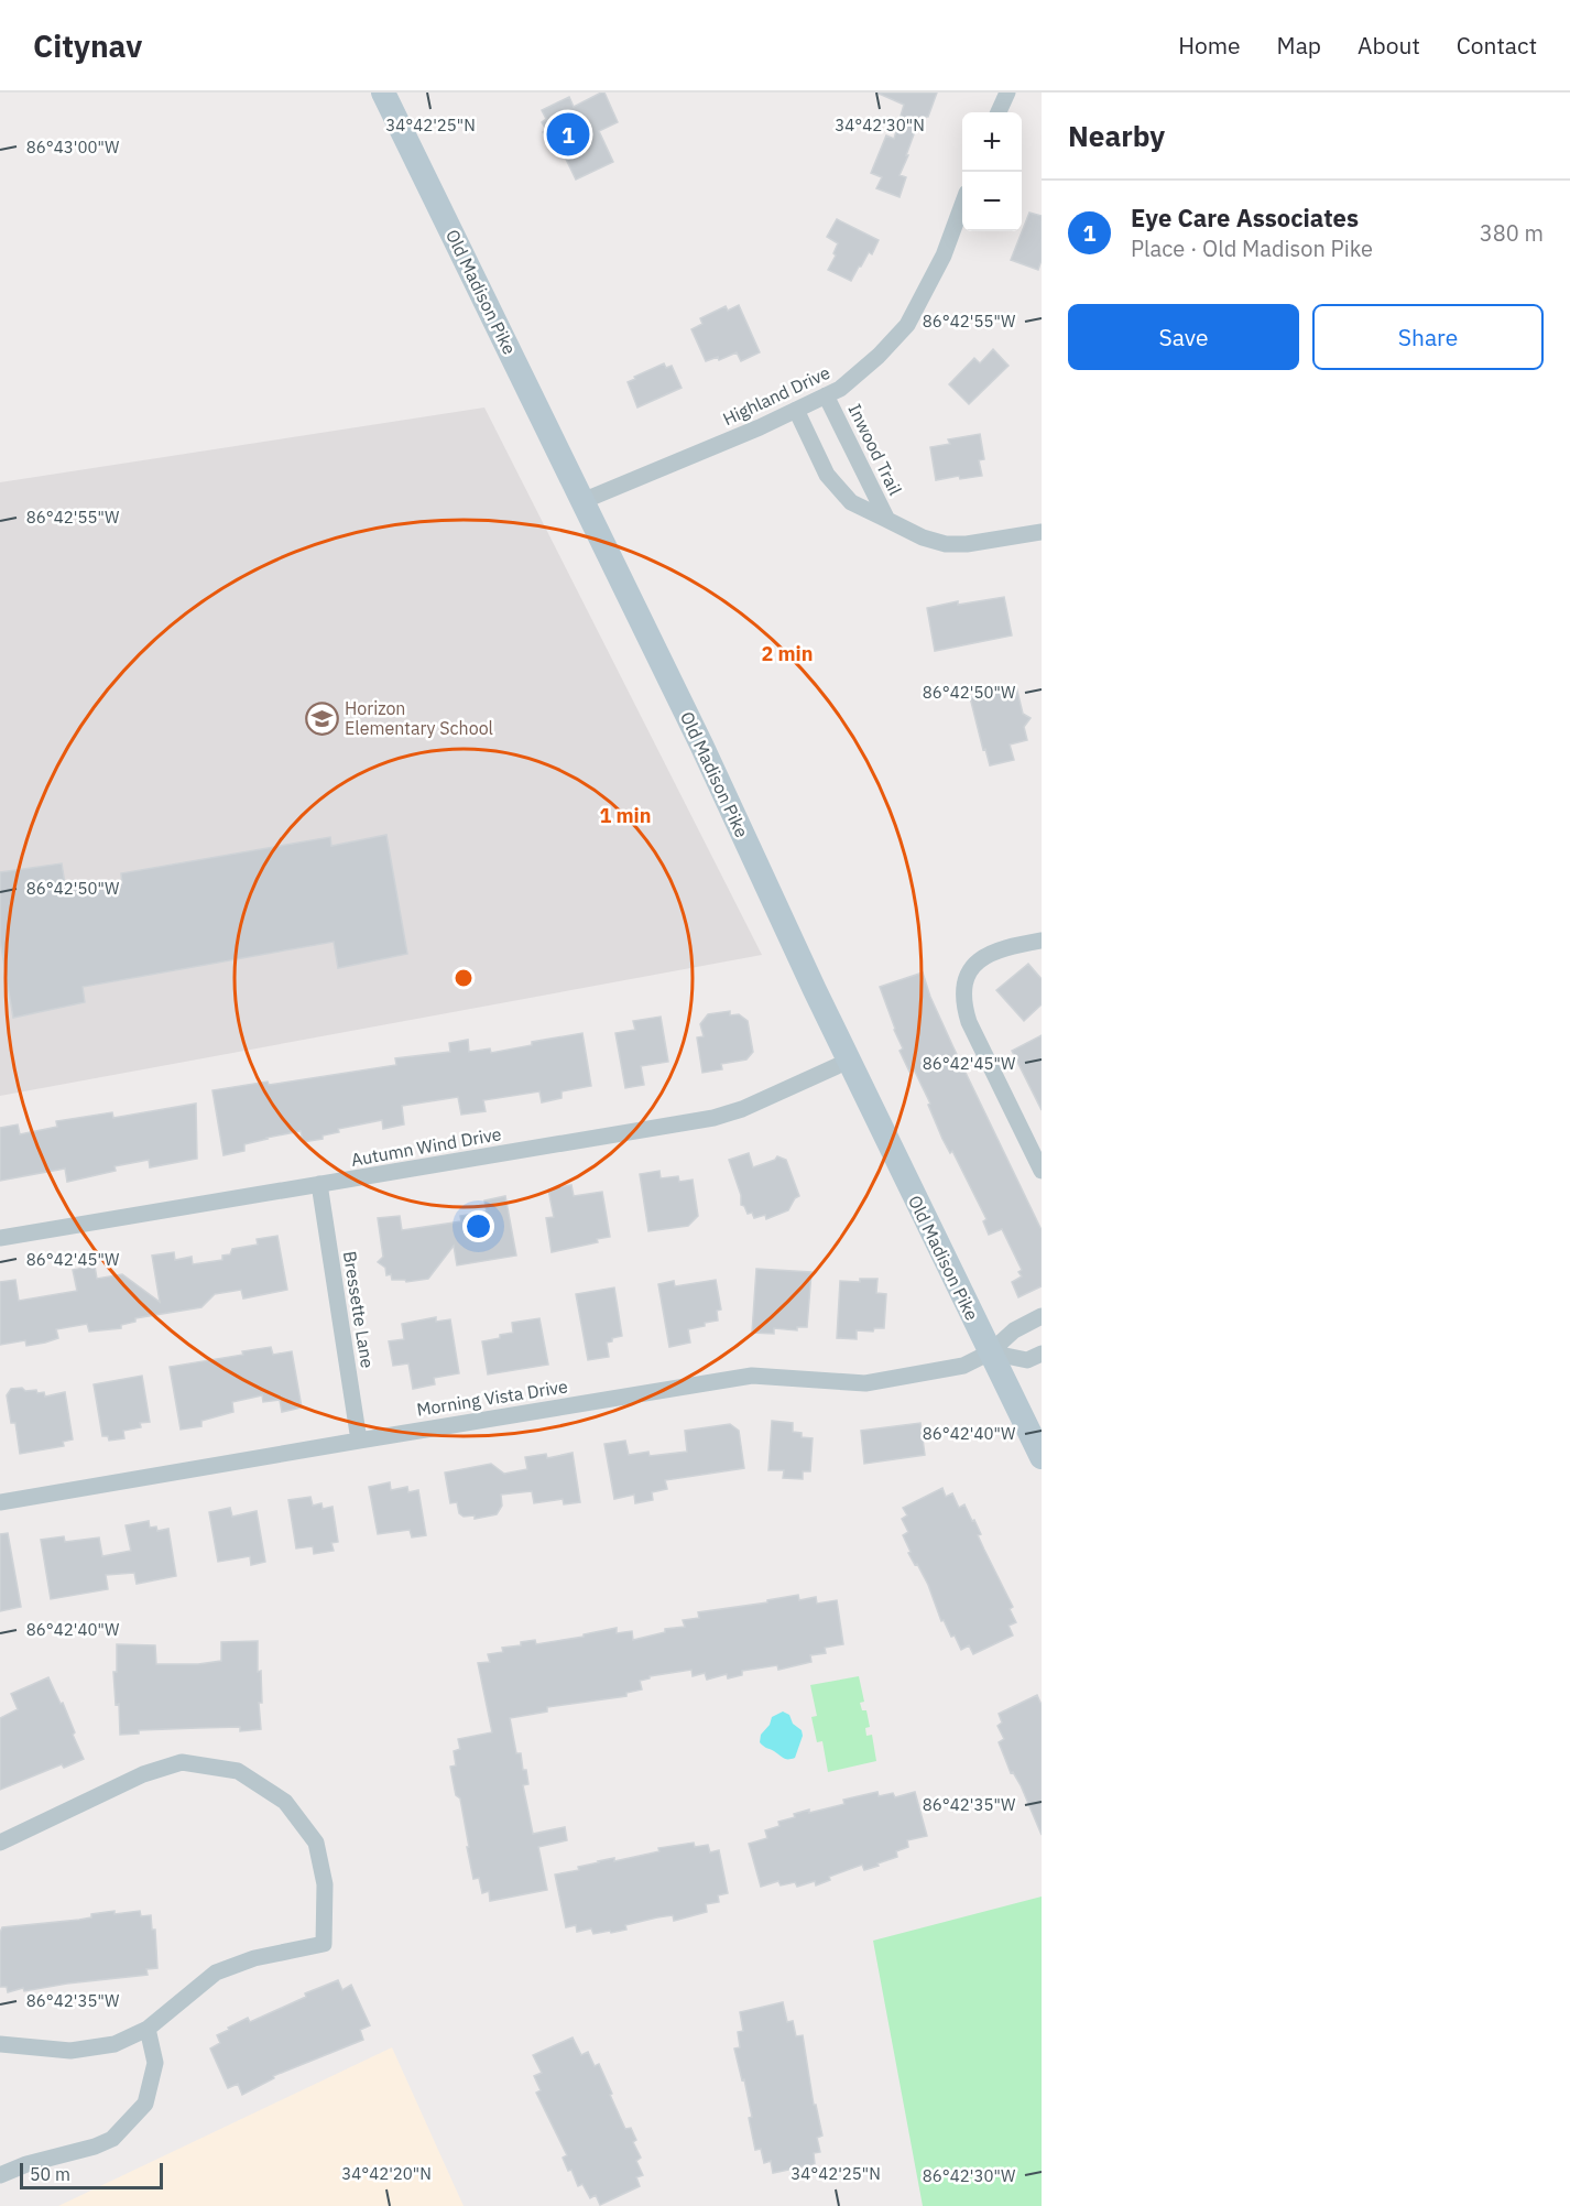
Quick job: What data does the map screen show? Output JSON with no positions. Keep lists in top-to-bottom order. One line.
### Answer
{"streets":{"main road":["Old Madison Pike"],"street":["Highland Drive","Inwood Trail","Autumn Wind Drive","Bressette Lane","Morning Vista Drive"]},"crossings":[["Old Madison Pike","Highland Drive"],["Old Madison Pike","Autumn Wind Drive"],["Old Madison Pike","Morning Vista Drive"],["Highland Drive","Inwood Trail"],["Autumn Wind Drive","Bressette Lane"],["Bressette Lane","Morning Vista Drive"]],"places":{"school or university":["Horizon Elementary School"]},"scale_bar":"50 m","page":{"header":"Citynav","nav":["Home","Map","About","Contact"],"heading":"Nearby","pins":"1","map_buttons":["+","−"],"list":[{"mark":"1","name":"Eye Care Associates","note":"Place · Old Madison Pike","value":"380 m"}],"buttons":["Save","Share"],"scale":"50 m"},"coordinates":["34°42'25\"N","34°42'30\"N","86°43'00\"W","86°42'55\"W","86°42'50\"W","86°42'45\"W","86°42'40\"W","86°42'35\"W","34°42'20\"N","86°42'30\"W"],"rings":["2 min","1 min"]}
